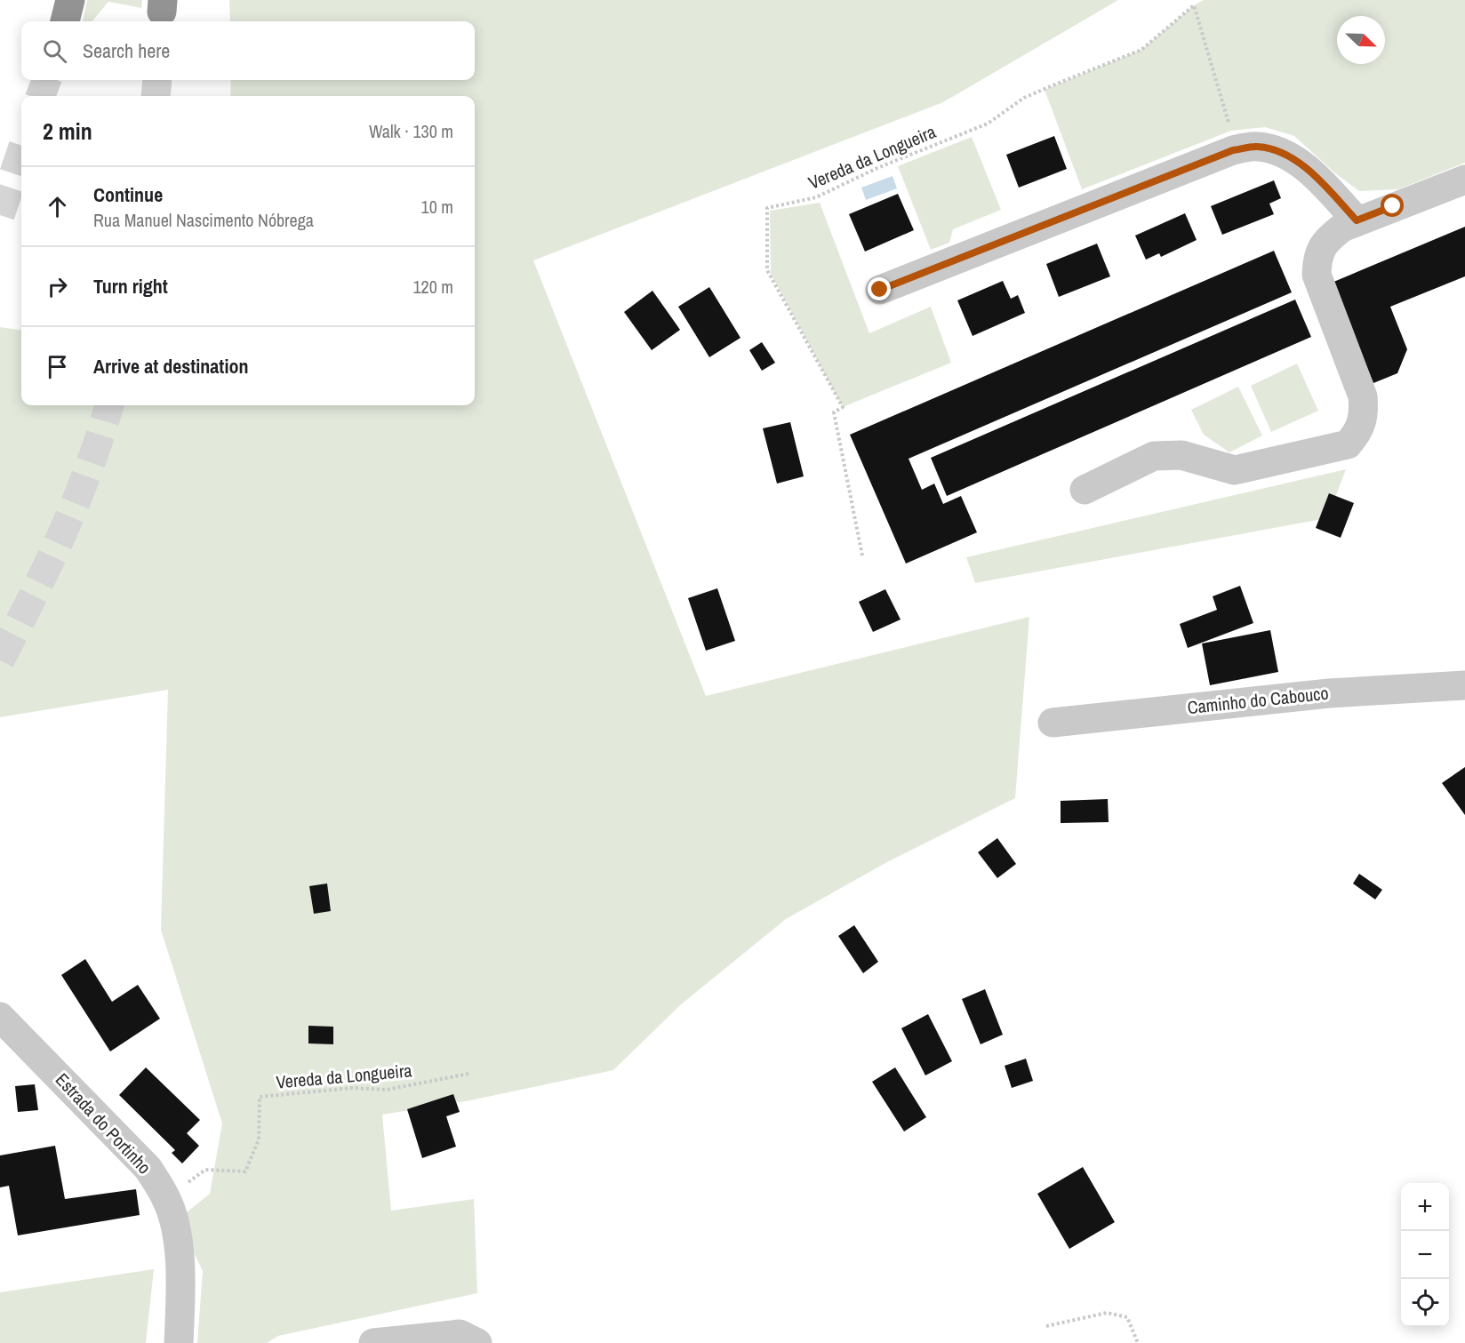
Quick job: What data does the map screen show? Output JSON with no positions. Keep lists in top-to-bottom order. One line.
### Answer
{"streets":{"street":["Caminho do Cabouco","Estrada do Portinho"],"path":["Vereda da Longueira"]},"crossings":[["Vereda da Longueira","Estrada do Portinho"]],"north":"bottom right","page":{"search":"Search here","heading":["2 min","Walk · 130 m"],"list":[["Continue","Rua Manuel Nascimento Nóbrega","10 m"],["Turn right","120 m"],"Arrive at destination"],"map_buttons":["+","−"]}}
